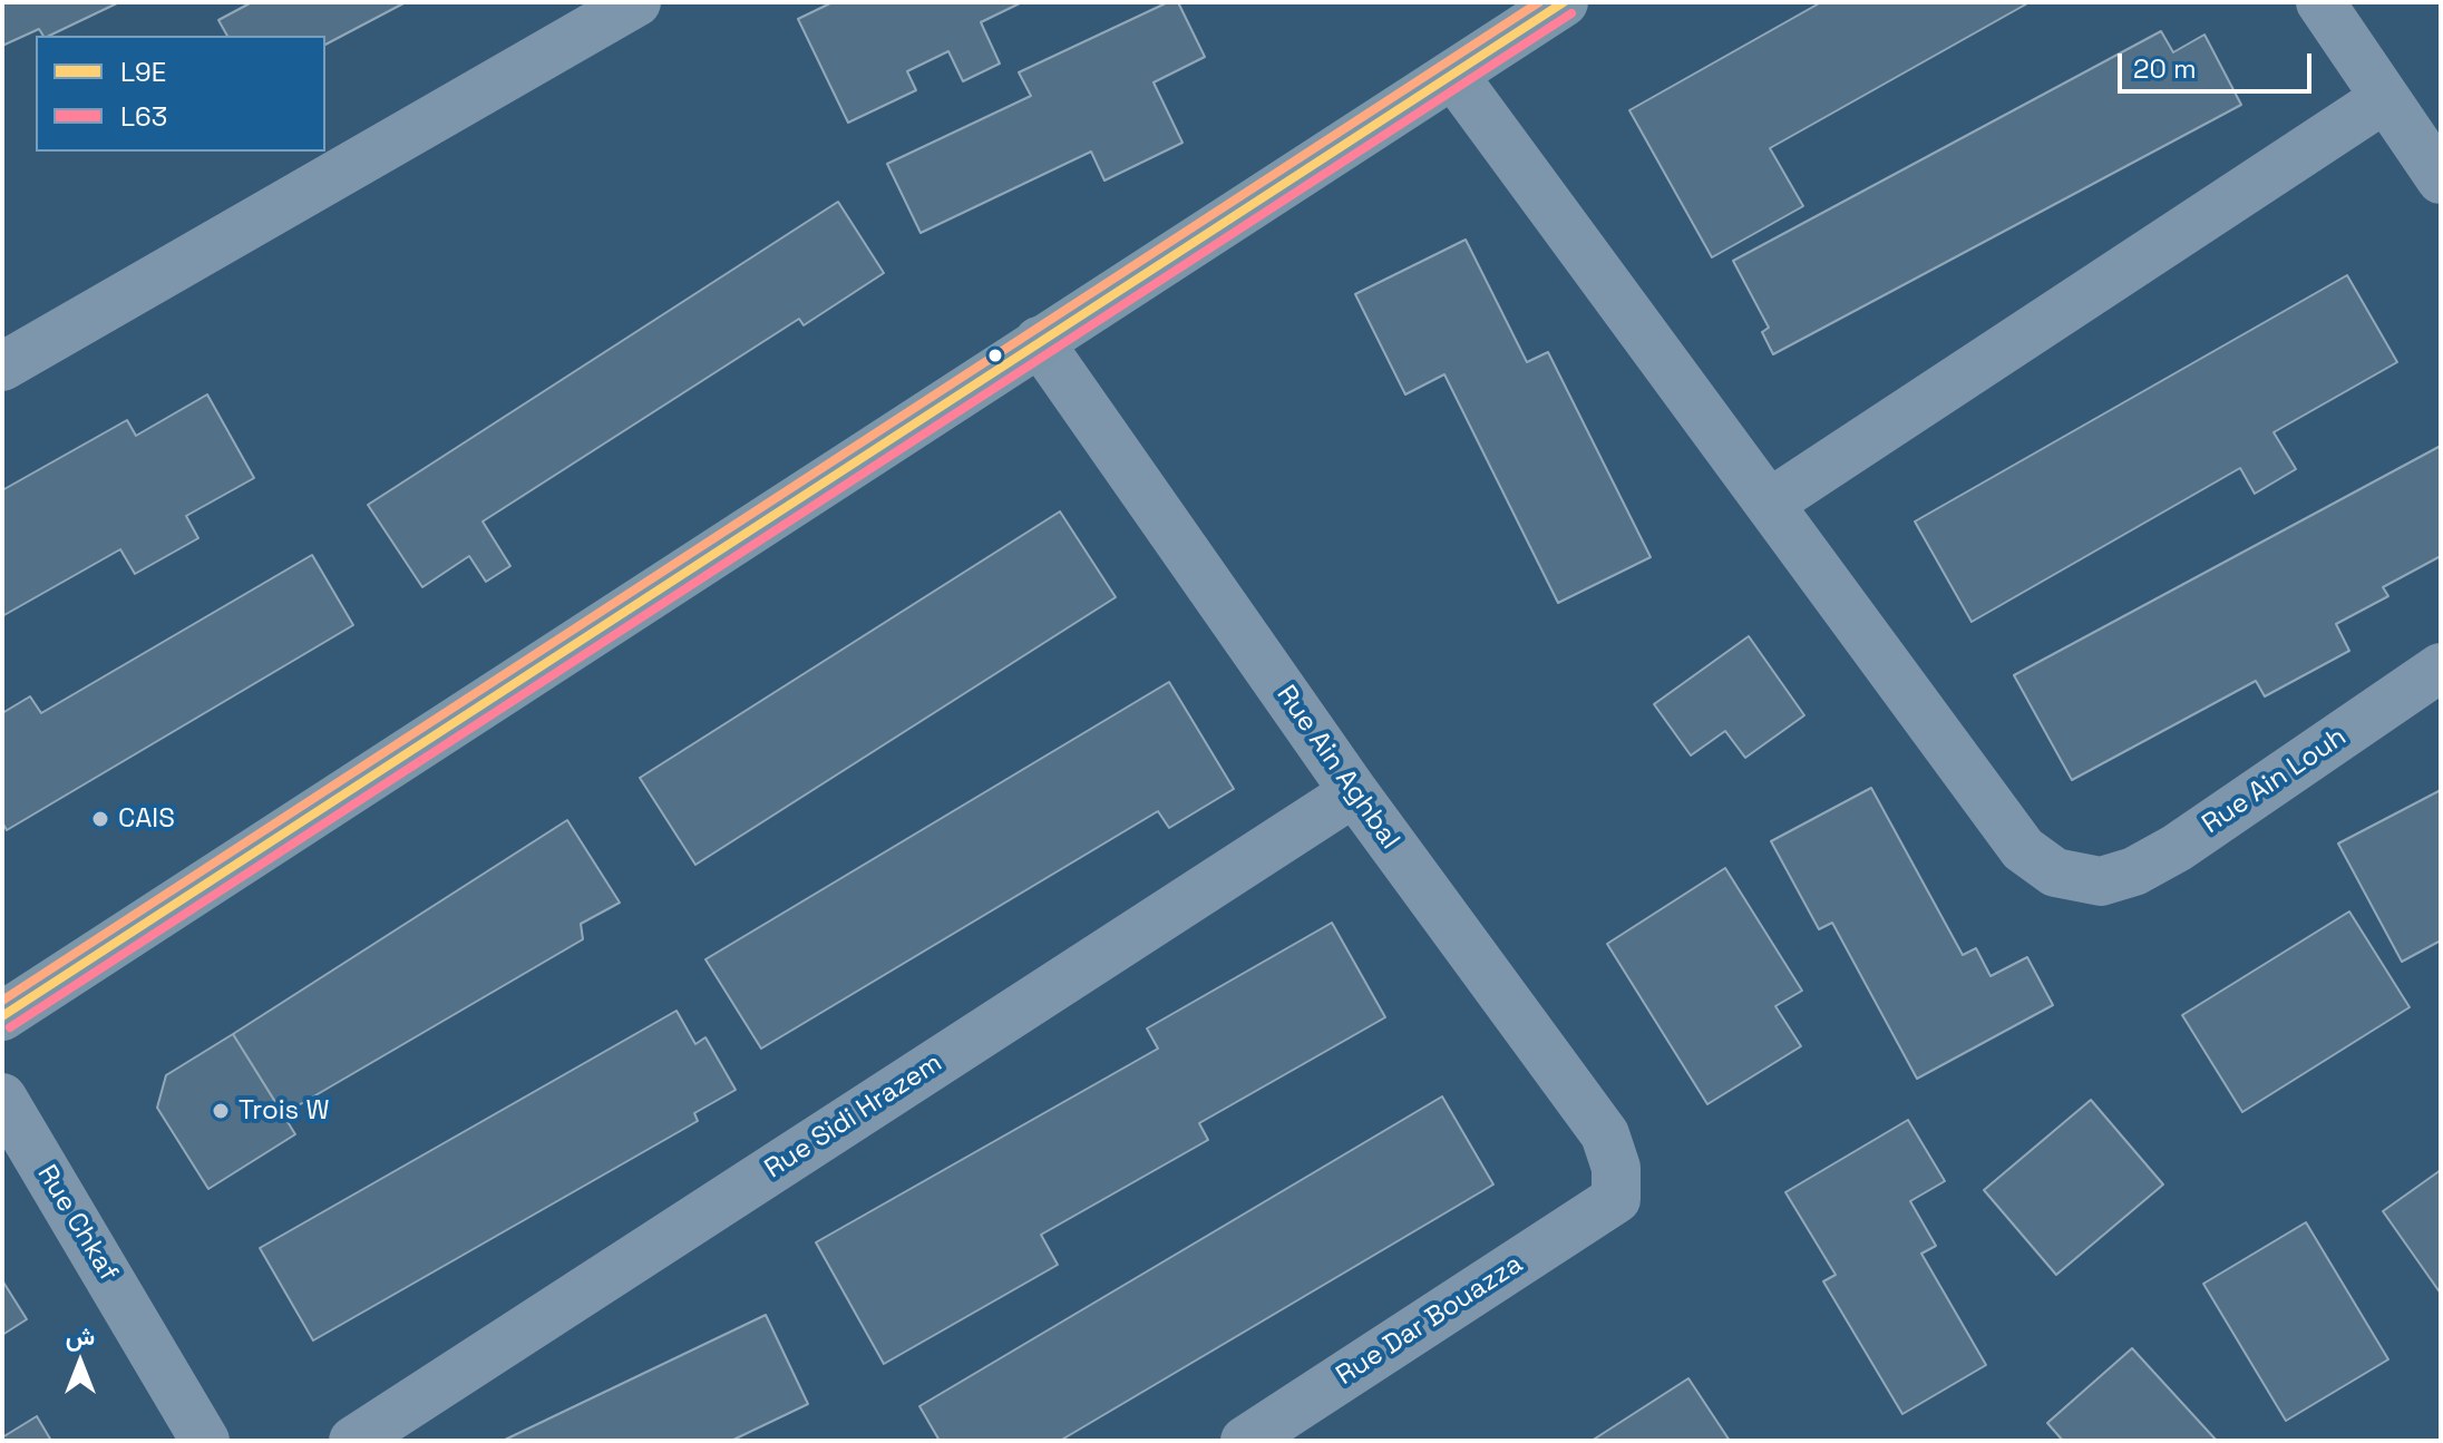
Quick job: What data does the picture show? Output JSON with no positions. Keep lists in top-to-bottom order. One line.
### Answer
{"streets":{"street":["Rue Ain Aghbal","Rue Ain Louh","Rue Sidi Hrazem","Rue Chkaf","Rue Dar Bouazza"]},"crossings":[["Rue Ain Aghbal","Rue Sidi Hrazem"],["Rue Ain Aghbal","Rue Dar Bouazza"]],"places":["CAIS","Trois W"],"lines":["transit line L9E","transit line L63"],"legend":["L9E","L63"],"scale_bar":"20 m","north":"top"}
